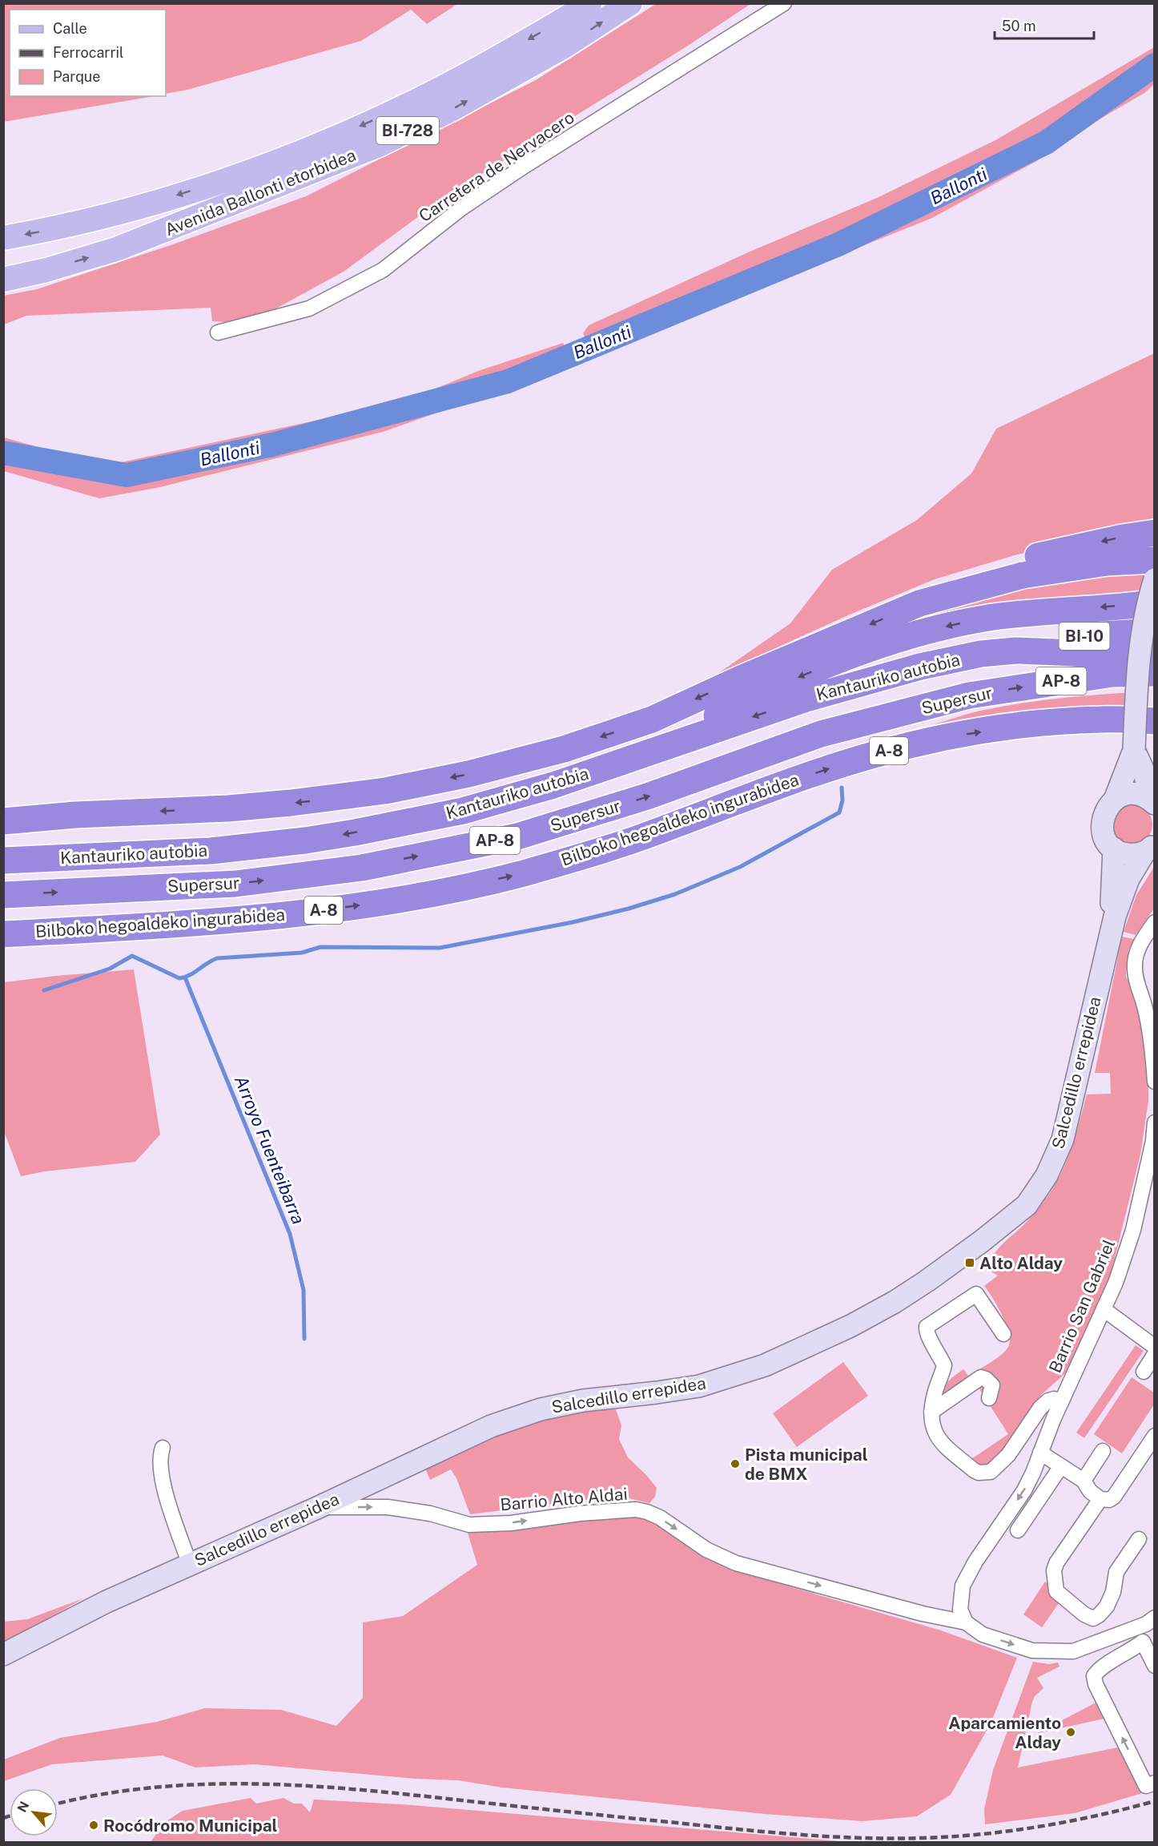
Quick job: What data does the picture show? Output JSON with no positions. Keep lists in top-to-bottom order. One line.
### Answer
{"streets":{"highway":["BI-10","Kantauriko autobia","AP-8","Supersur","A-8","Bilboko hegoaldeko ingurabidea"],"main road":["BI-728","Avenida Ballonti etorbidea"],"street":["Carretera de Nervacero","Salcedillo errepidea","Barrio San Gabriel","Barrio Alto Aldai"]},"crossings":[["BI-10","Kantauriko autobia"],["BI-10","AP-8"],["Kantauriko autobia","AP-8"],["Salcedillo errepidea","Barrio Alto Aldai"],["Barrio San Gabriel","Barrio Alto Aldai"]],"one_way":["Barrio Alto Aldai"],"water":["Ballonti","Arroyo Fuenteibarra"],"places":{"transit":["Alto Alday"],"other":["Pista municipal de BMX","Aparcamiento Alday","Rocódromo Municipal"]},"legend":["Calle","Ferrocarril","Parque"],"scale_bar":"50 m","north":"top left"}
